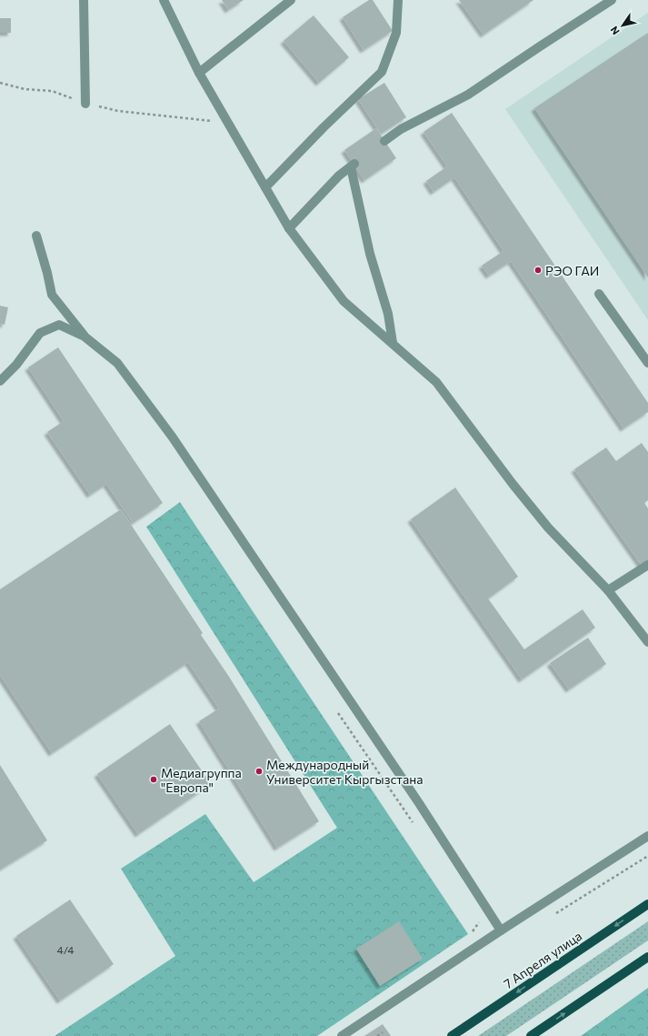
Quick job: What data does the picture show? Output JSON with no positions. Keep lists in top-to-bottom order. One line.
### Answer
{"streets":{"main road":["7 Апреля улица"]},"places":["РЭО ГАИ","Международный Университет Кыргызстана","Медиагруппа \"Европа\""],"house_numbers":["4/4"],"north":"bottom left"}
